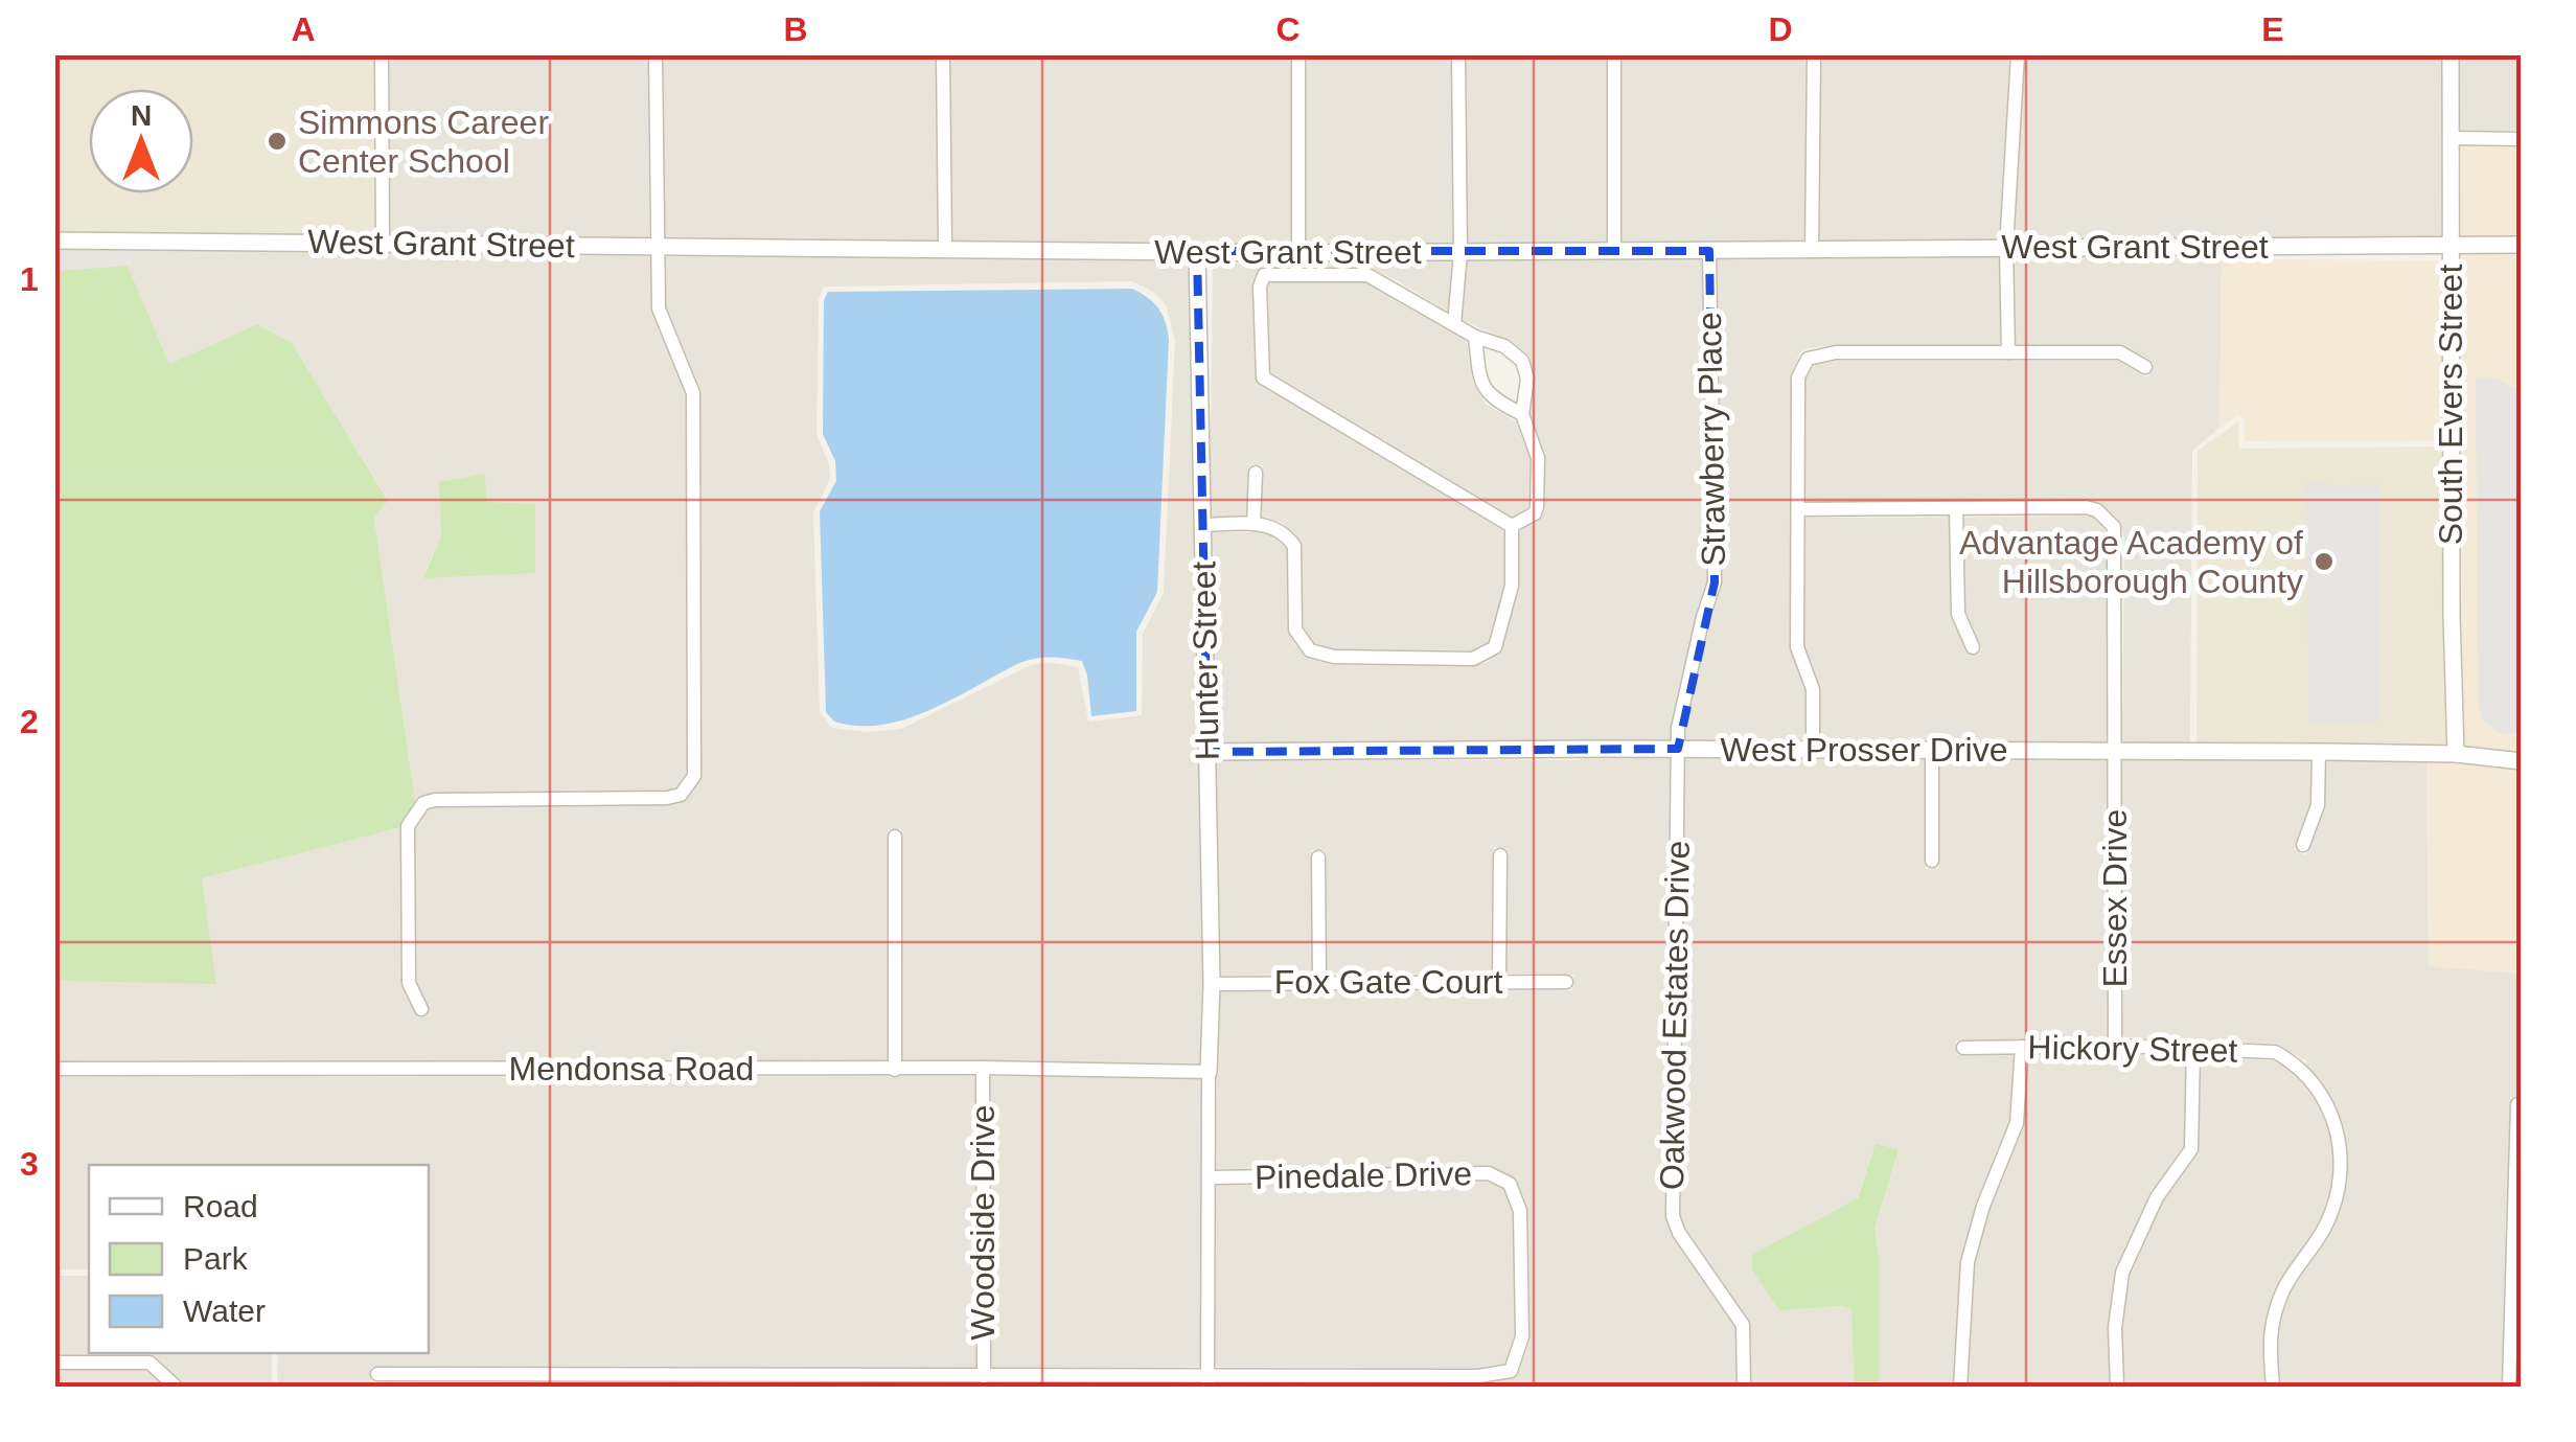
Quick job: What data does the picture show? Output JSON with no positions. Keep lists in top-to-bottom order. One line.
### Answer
{"streets":{"street":["West Grant Street","South Evers Street","Strawberry Place","Hunter Street","West Prosser Drive","Essex Drive","Fox Gate Court","Oakwood Estates Drive","Hickory Street","Mendonsa Road","Pinedale Drive","Woodside Drive"]},"crossings":[["West Grant Street","South Evers Street"],["West Grant Street","Strawberry Place"],["West Grant Street","Hunter Street"],["South Evers Street","West Prosser Drive"],["Strawberry Place","West Prosser Drive"],["Strawberry Place","Oakwood Estates Drive"],["Hunter Street","West Prosser Drive"],["Hunter Street","Fox Gate Court"],["Hunter Street","Mendonsa Road"],["West Prosser Drive","Essex Drive"],["West Prosser Drive","Oakwood Estates Drive"],["Essex Drive","Hickory Street"],["Mendonsa Road","Woodside Drive"],["Pinedale Drive","Woodside Drive"]],"places":["Simmons Career Center School","Advantage Academy of Hillsborough County"],"legend":["Road","Park","Water"],"north":"top","grid":{"columns":["A","B","C","D","E"],"rows":["1","2","3"]}}
